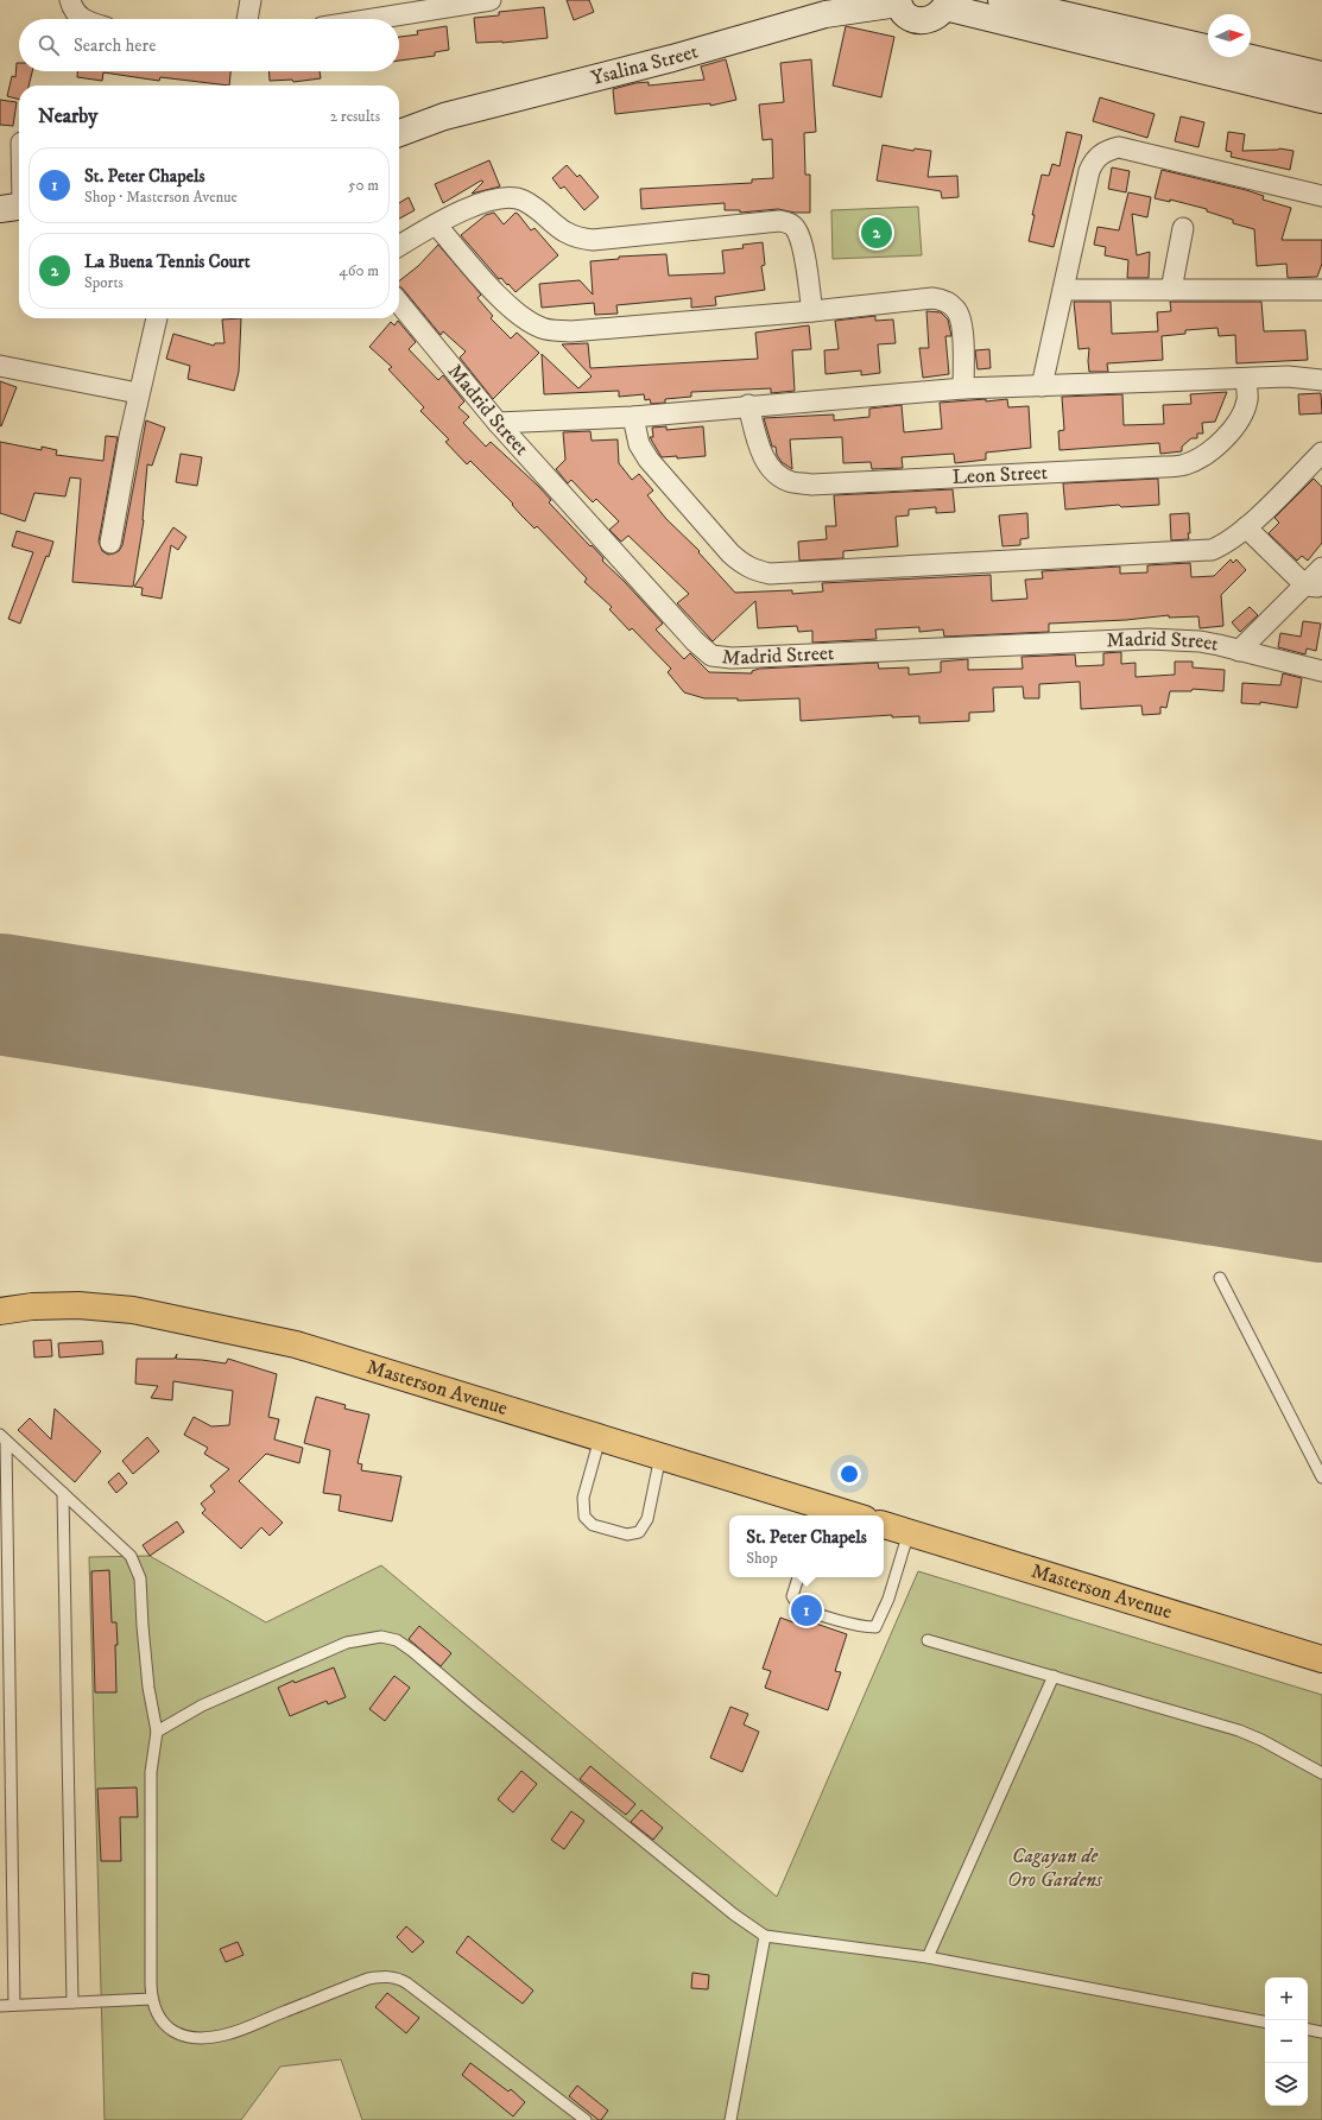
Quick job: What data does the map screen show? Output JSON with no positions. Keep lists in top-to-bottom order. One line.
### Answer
{"streets":{"main road":["Masterson Avenue"],"street":["Ysalina Street","Madrid Street","Leon Street"]},"parks":["Cagayan de Oro Gardens"],"north":"right","page":{"search":"Search here","heading":["Nearby","2 results"],"list":[{"mark":"1","name":"St. Peter Chapels","note":"Shop · Masterson Avenue","value":"50 m"},{"mark":"2","name":"La Buena Tennis Court","note":"Sports","value":"460 m"}],"pins":["2","1"],"popup":["St. Peter Chapels","Shop"],"map_buttons":["+","−"]}}
